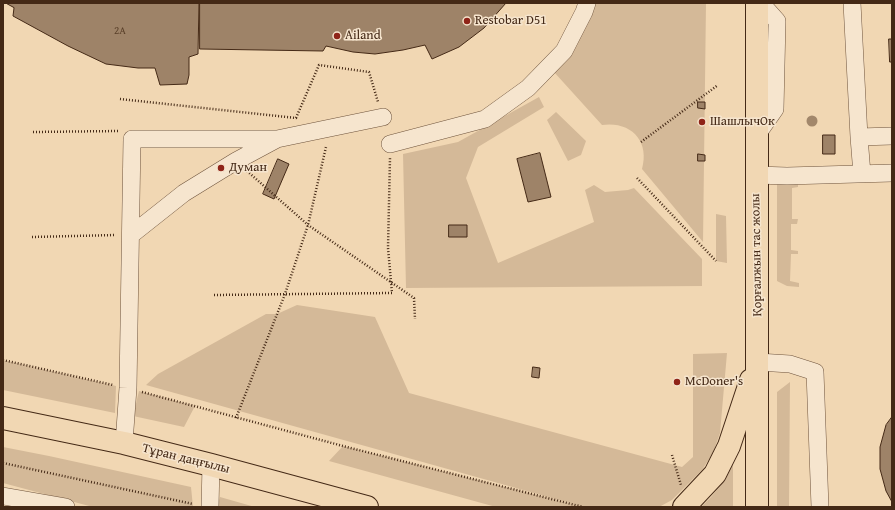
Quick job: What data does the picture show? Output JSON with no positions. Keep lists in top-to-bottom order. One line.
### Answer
{"streets":{"main road":["Қорғалжын тас жолы","Тұран даңғылы"]},"places":["Restobar D51","Ailand","ШашлычОк","Думан","McDoner's"],"house_numbers":["2А"]}
